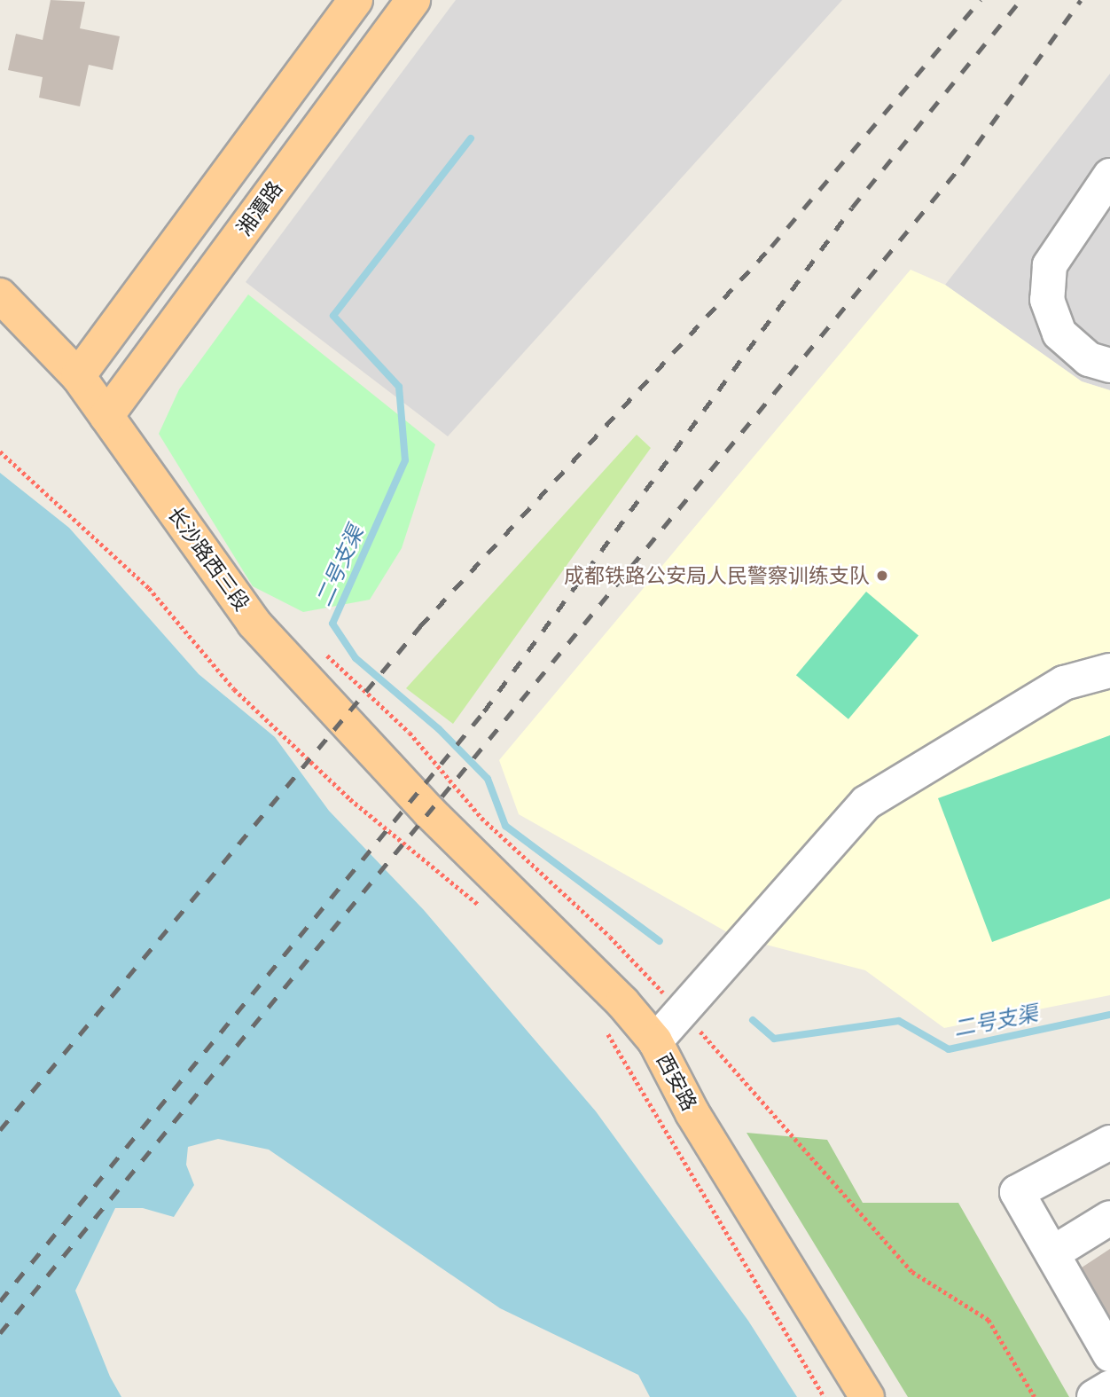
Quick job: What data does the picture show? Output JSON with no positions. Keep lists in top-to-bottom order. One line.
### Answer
{"streets":{"main road":["湘潭路","长沙路西三段","西安路"]},"crossings":[["湘潭路","长沙路西三段"],["长沙路西三段","西安路"]],"water":["二号支渠"],"places":["成都铁路公安局人民警察训练支队"]}
